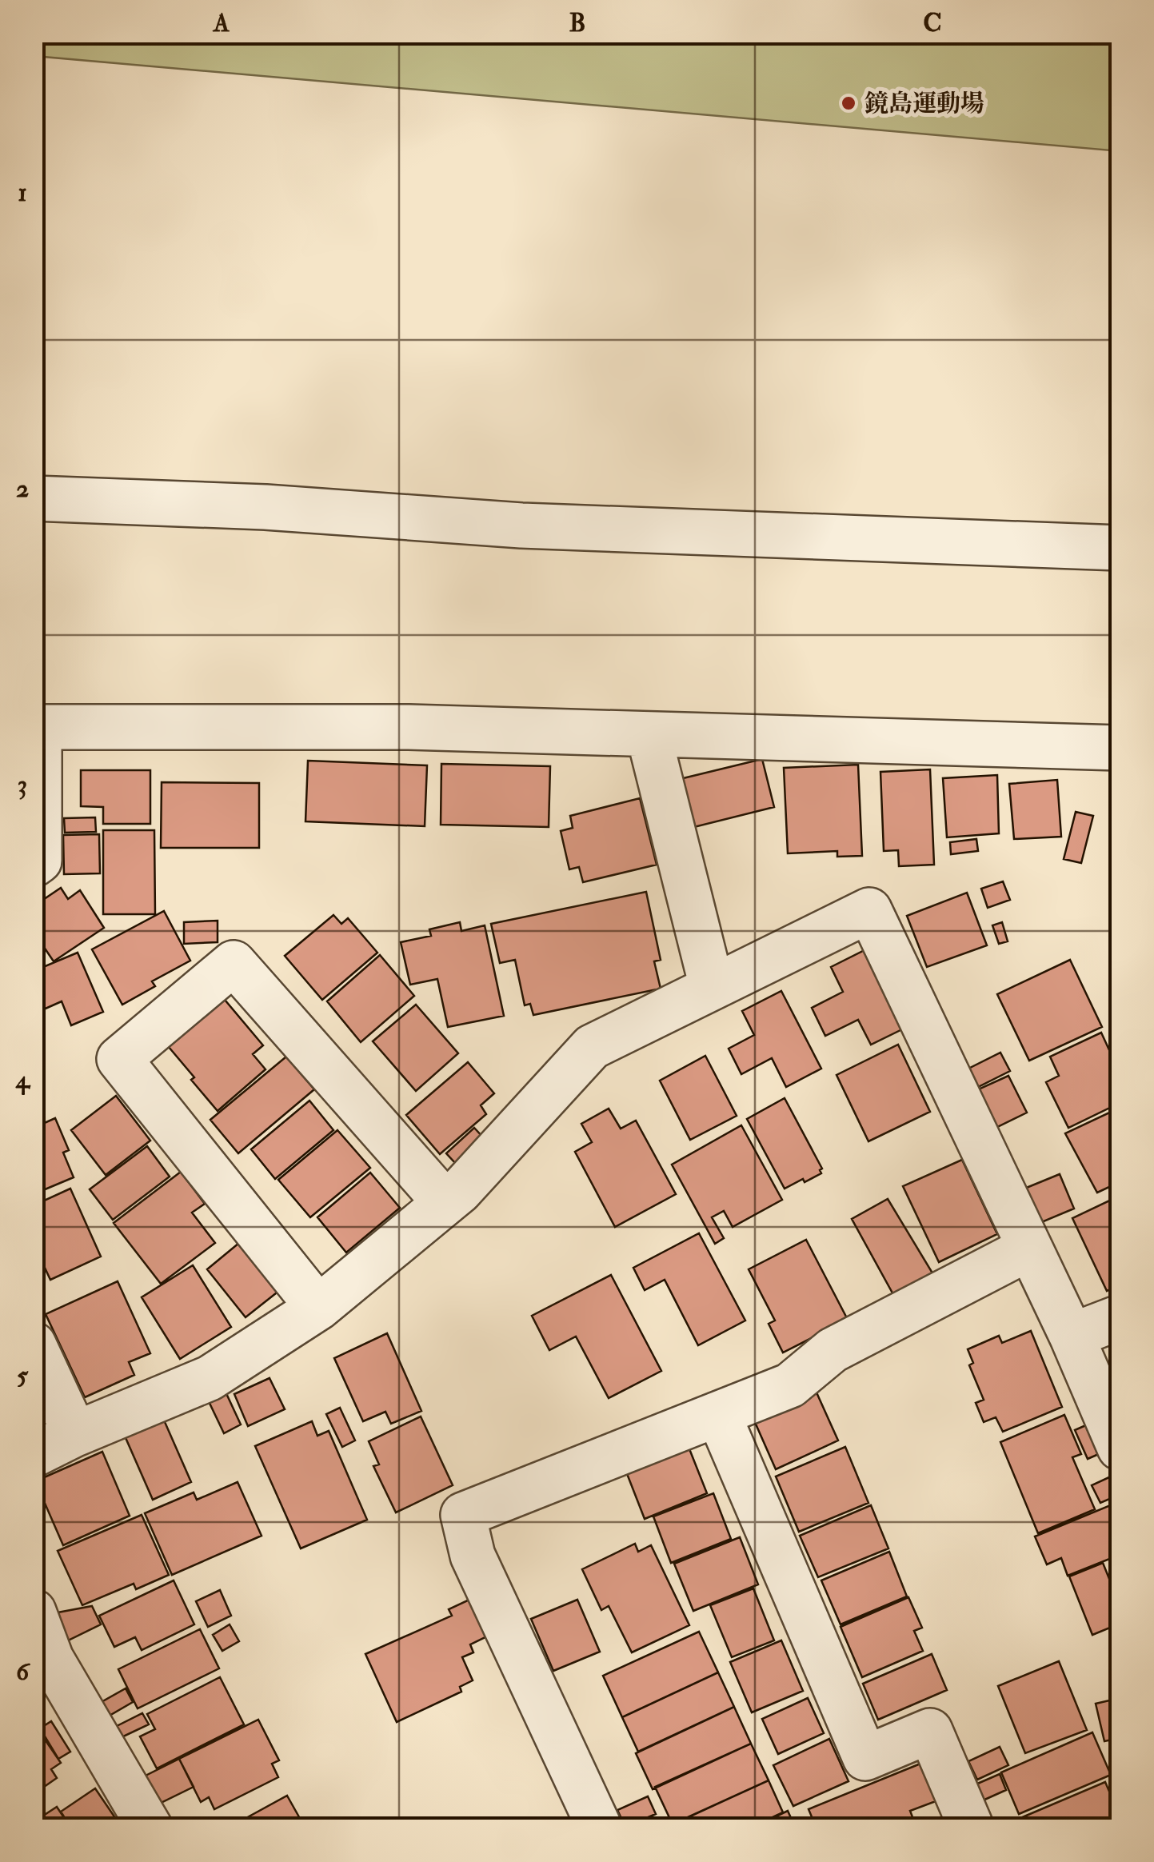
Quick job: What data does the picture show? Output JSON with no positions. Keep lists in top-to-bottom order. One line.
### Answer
{"places":["鏡島運動場"],"grid":{"columns":["A","B","C"],"rows":["1","2","3","4","5","6"]}}
